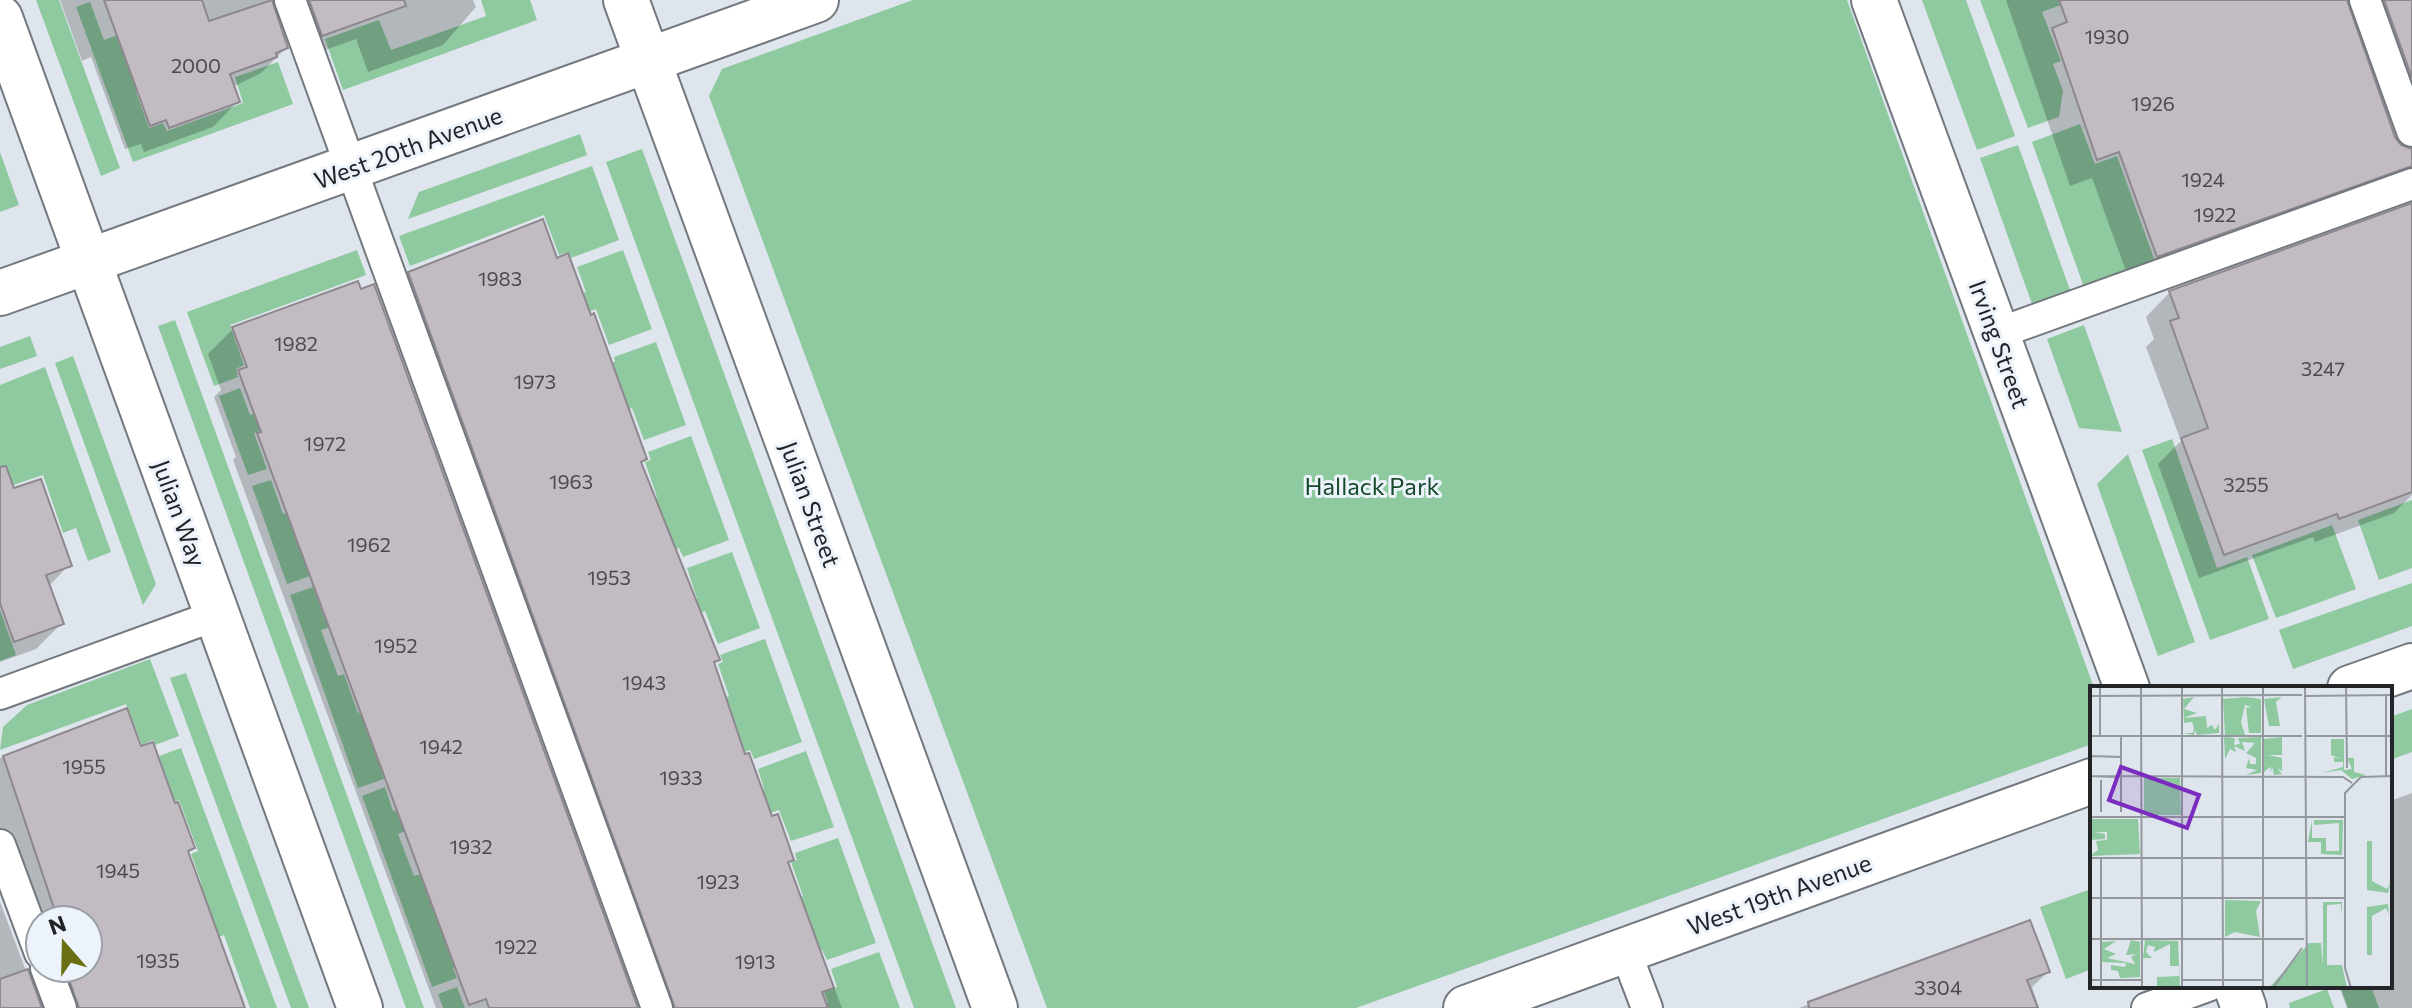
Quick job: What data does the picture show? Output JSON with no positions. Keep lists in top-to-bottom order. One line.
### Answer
{"streets":{"street":["West 20th Avenue","Irving Street","Julian Street","Julian Way","West 19th Avenue"]},"crossings":[["West 20th Avenue","Julian Street"],["West 20th Avenue","Julian Way"]],"parks":["Hallack Park"],"house_numbers":["1930","2000","1926","1924","1922","1983","1982","3247","1973","1972","1963","3255","1962","1953","1952","1943","1942","1955","1933","1932","1945","1923","1922","1935","1913","3304"],"north":"top"}
